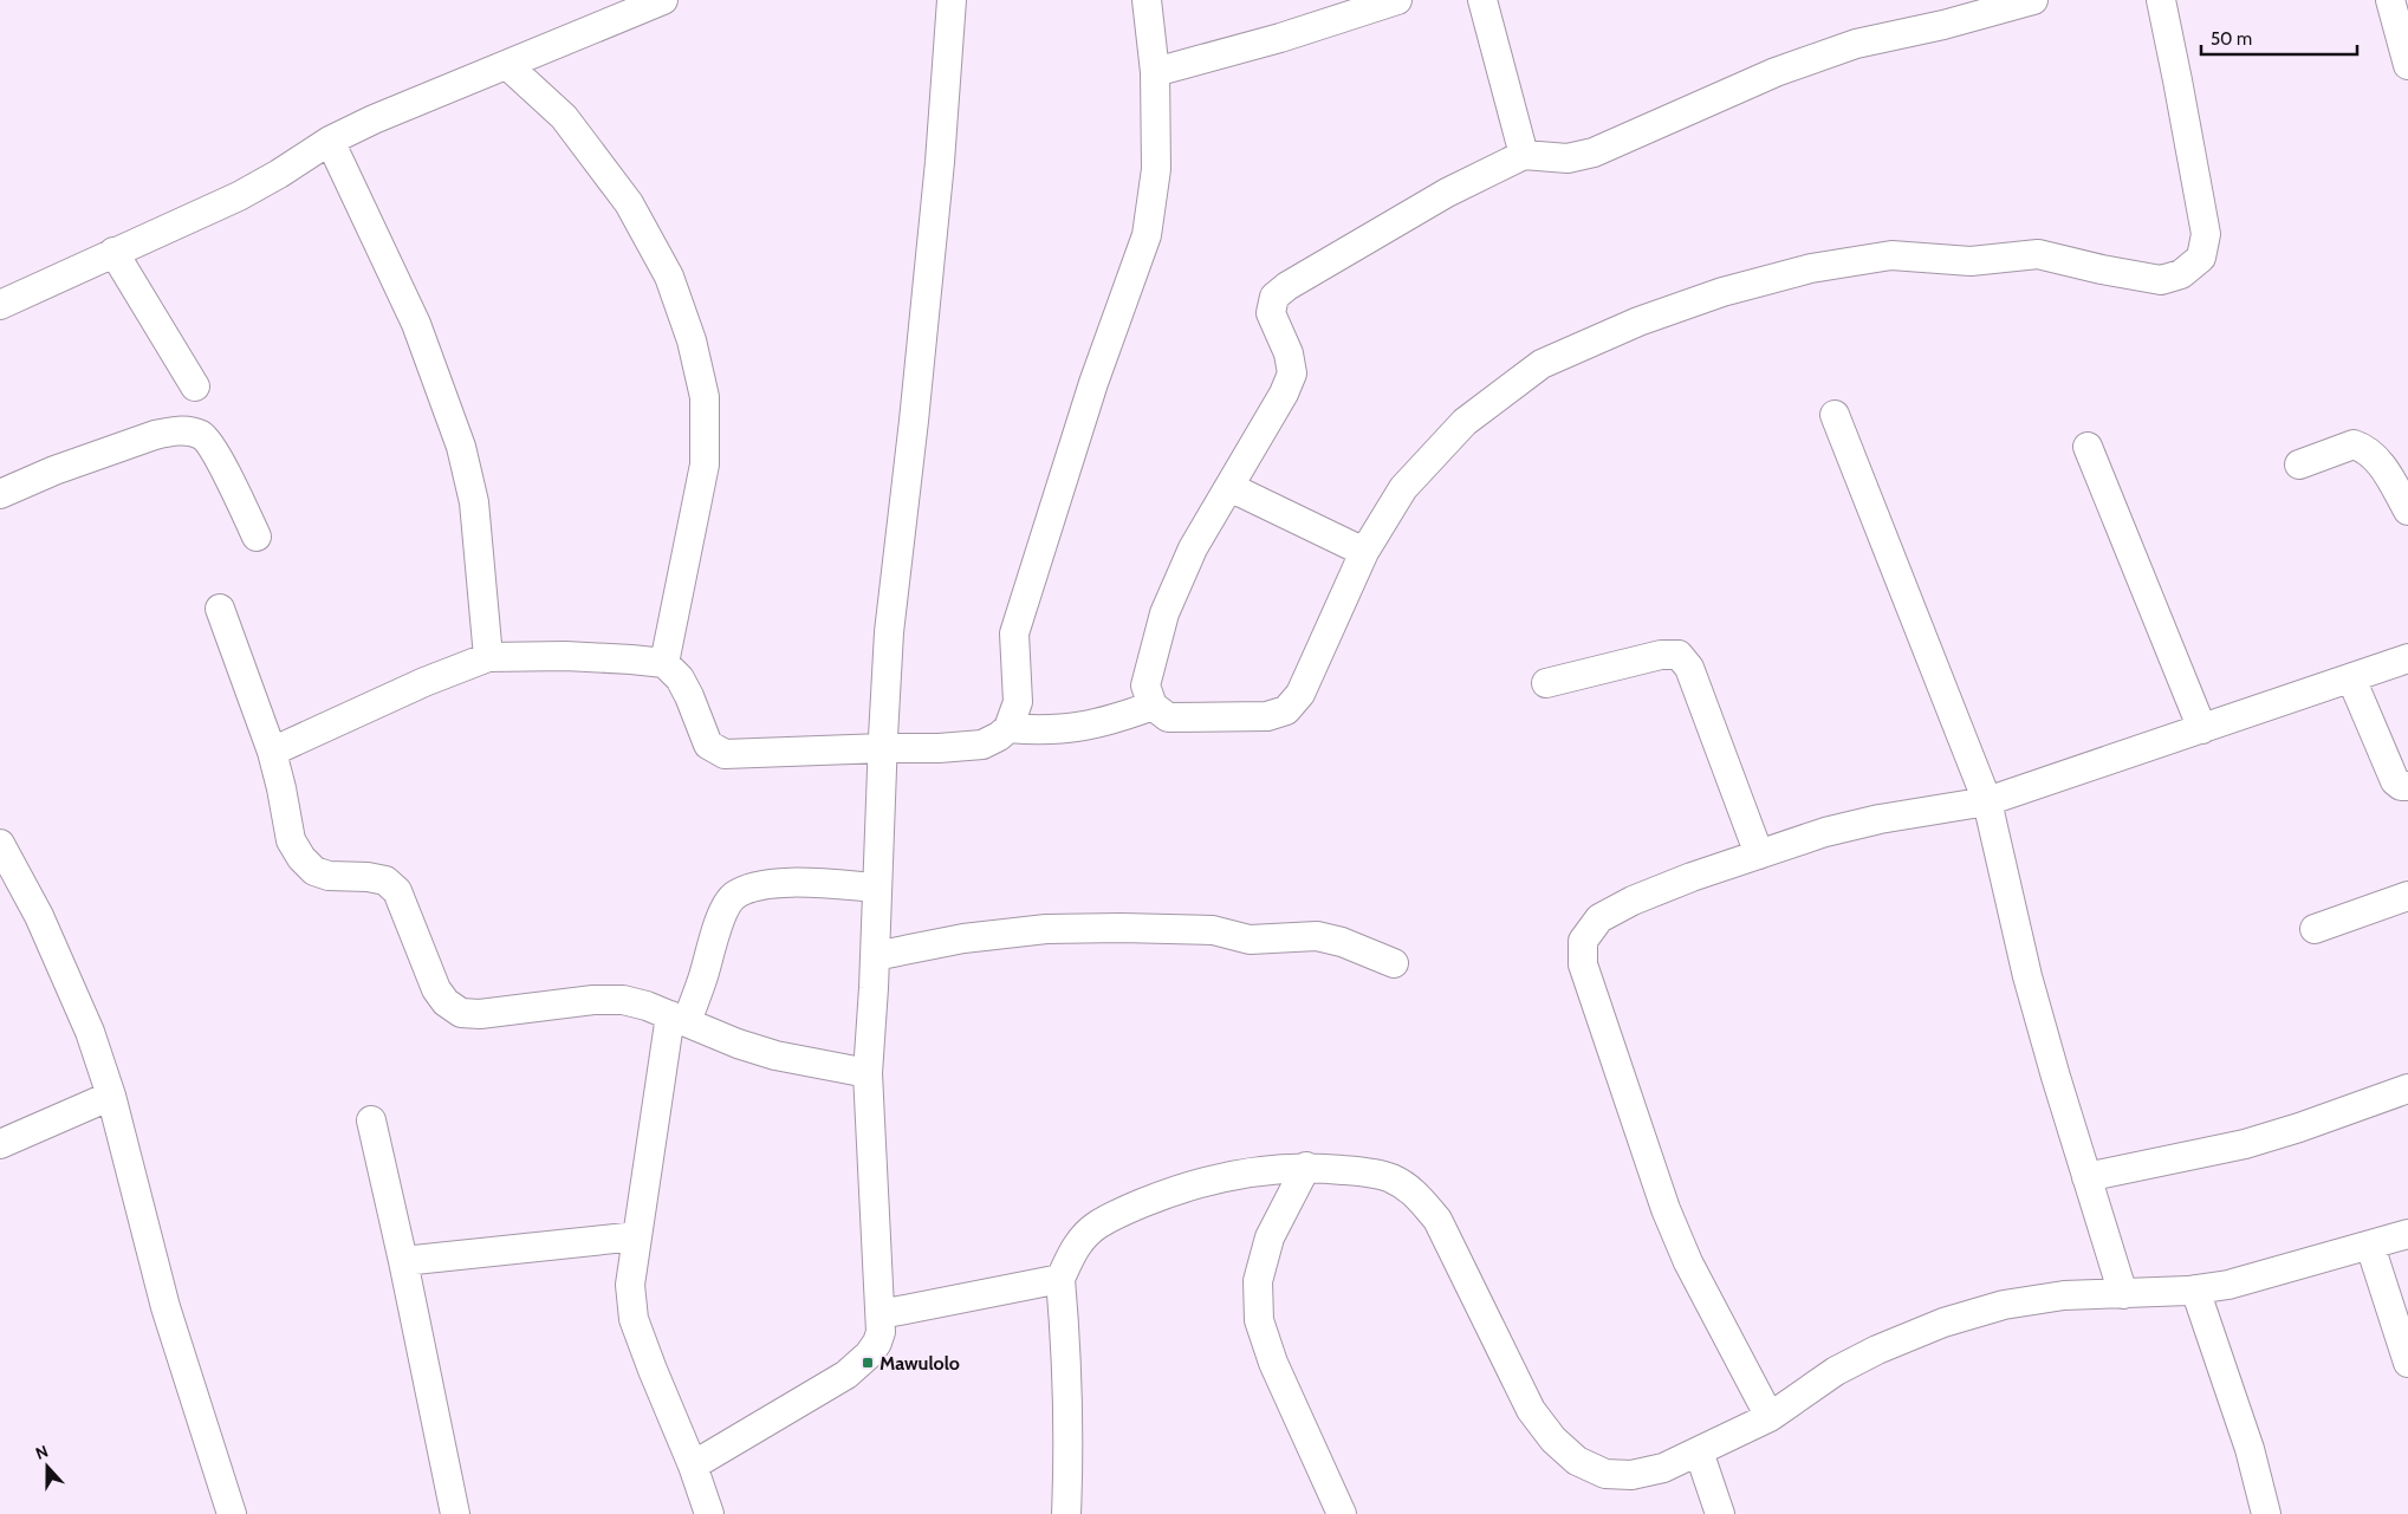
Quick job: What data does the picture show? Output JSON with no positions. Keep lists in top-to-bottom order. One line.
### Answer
{"places":{"transit":["Mawulolo"]},"scale_bar":"50 m","north":"top"}
